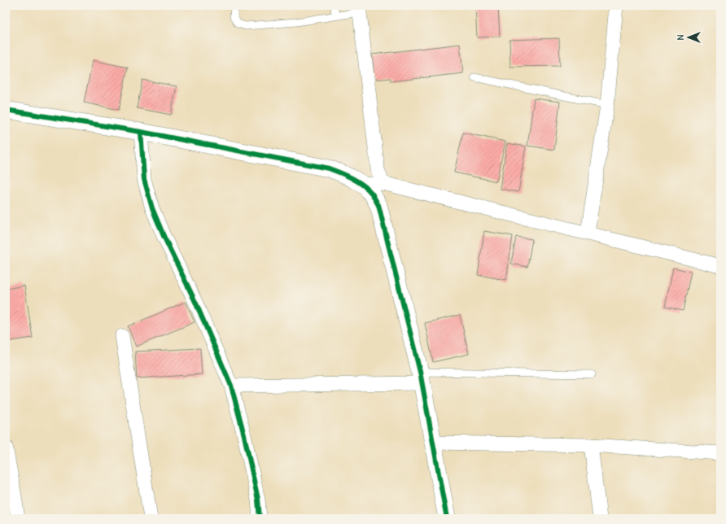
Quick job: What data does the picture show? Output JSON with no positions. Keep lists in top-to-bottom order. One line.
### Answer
{"north":"left"}
